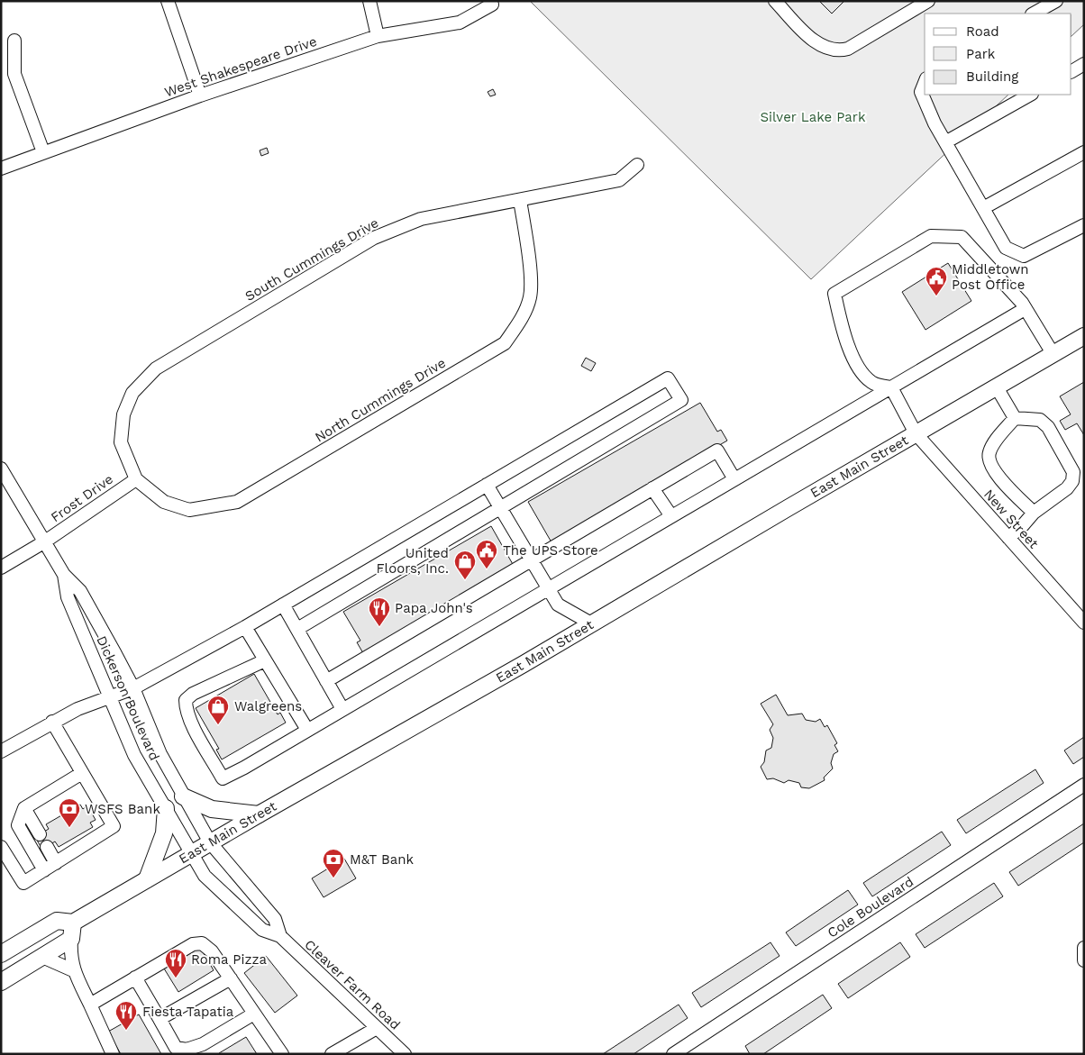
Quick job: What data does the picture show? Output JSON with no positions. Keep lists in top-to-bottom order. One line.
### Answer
{"streets":{"main road":["East Main Street"],"street":["West Shakespeare Drive","South Cummings Drive","North Cummings Drive","Frost Drive","New Street","Dickerson Boulevard","Cole Boulevard","Cleaver Farm Road"]},"crossings":[["South Cummings Drive","North Cummings Drive"],["South Cummings Drive","Frost Drive"],["North Cummings Drive","Frost Drive"],["East Main Street","New Street"],["East Main Street","Dickerson Boulevard"],["East Main Street","Cleaver Farm Road"],["Frost Drive","Dickerson Boulevard"],["Dickerson Boulevard","Cleaver Farm Road"]],"parks":["Silver Lake Park"],"places":{"public building":["Middletown Post Office","The UPS Store"],"shop":["United Floors, Inc.","Walgreens"],"restaurant":["Papa John's","Roma Pizza","Fiesta Tapatia"],"bank":["WSFS Bank","M&T Bank"]},"legend":["Road","Park","Building"]}
